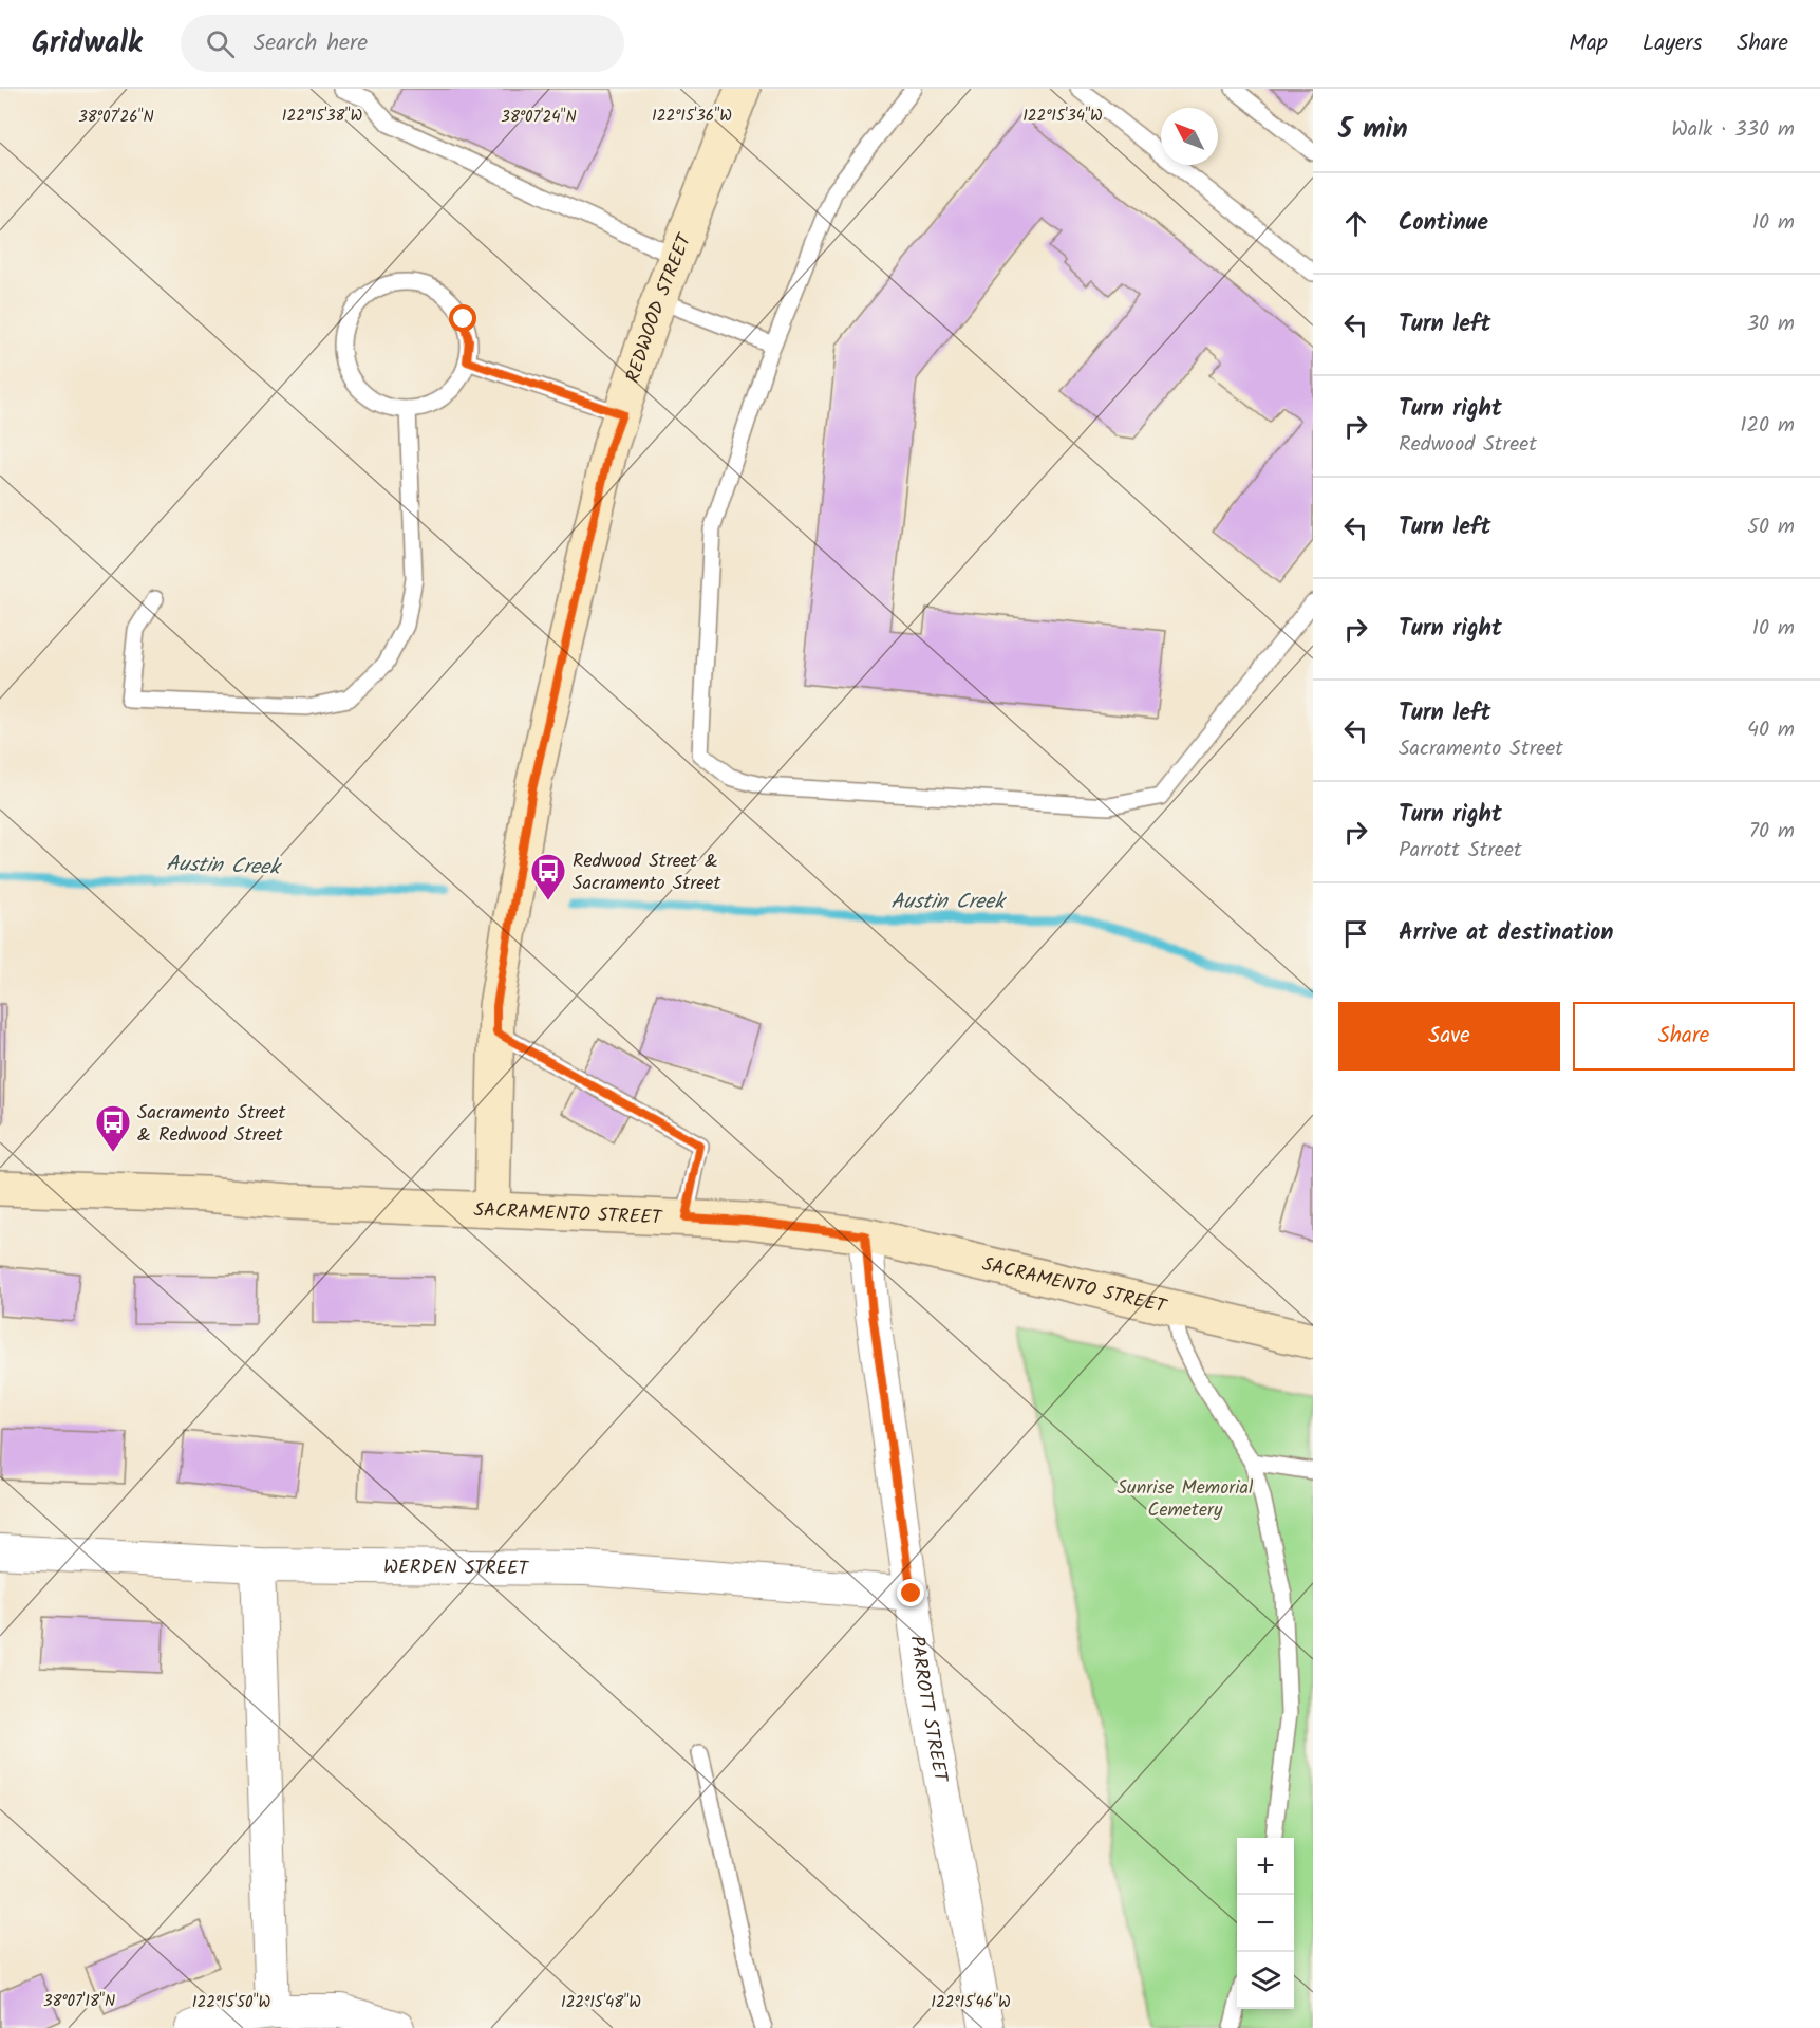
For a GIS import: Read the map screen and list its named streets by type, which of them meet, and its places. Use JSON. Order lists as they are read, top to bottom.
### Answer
{
  "streets": {
    "main road": ["REDWOOD STREET", "SACRAMENTO STREET"],
    "street": ["WERDEN STREET", "PARROTT STREET"]
  },
  "crossings": [
    ["REDWOOD STREET", "SACRAMENTO STREET"],
    ["SACRAMENTO STREET", "PARROTT STREET"],
    ["WERDEN STREET", "PARROTT STREET"]
  ],
  "water": ["Austin Creek"],
  "parks": ["Sunrise Memorial Cemetery"],
  "places": {
    "bus stop": ["Redwood Street & Sacramento Street", "Sacramento Street & Redwood Street"]
  },
  "north": "top left",
  "page": {
    "header": "Gridwalk",
    "search": "Search here",
    "nav": ["Map", "Layers", "Share"],
    "heading": ["5 min", "Walk · 330 m"],
    "list": [
      ["Continue", "10 m"],
      ["Turn left", "30 m"],
      ["Turn right", "Redwood Street", "120 m"],
      ["Turn left", "50 m"],
      ["Turn right", "10 m"],
      ["Turn left", "Sacramento Street", "40 m"],
      ["Turn right", "Parrott Street", "70 m"],
      "Arrive at destination"
    ],
    "buttons": ["Save", "Share"],
    "map_buttons": ["+", "−"]
  },
  "coordinates": [
    "122°15'38\"W",
    "122°15'36\"W",
    "122°15'34\"W",
    "38°07'26\"N",
    "38°07'24\"N",
    "38°07'18\"N",
    "122°15'50\"W",
    "122°15'48\"W",
    "122°15'46\"W"
  ]
}
